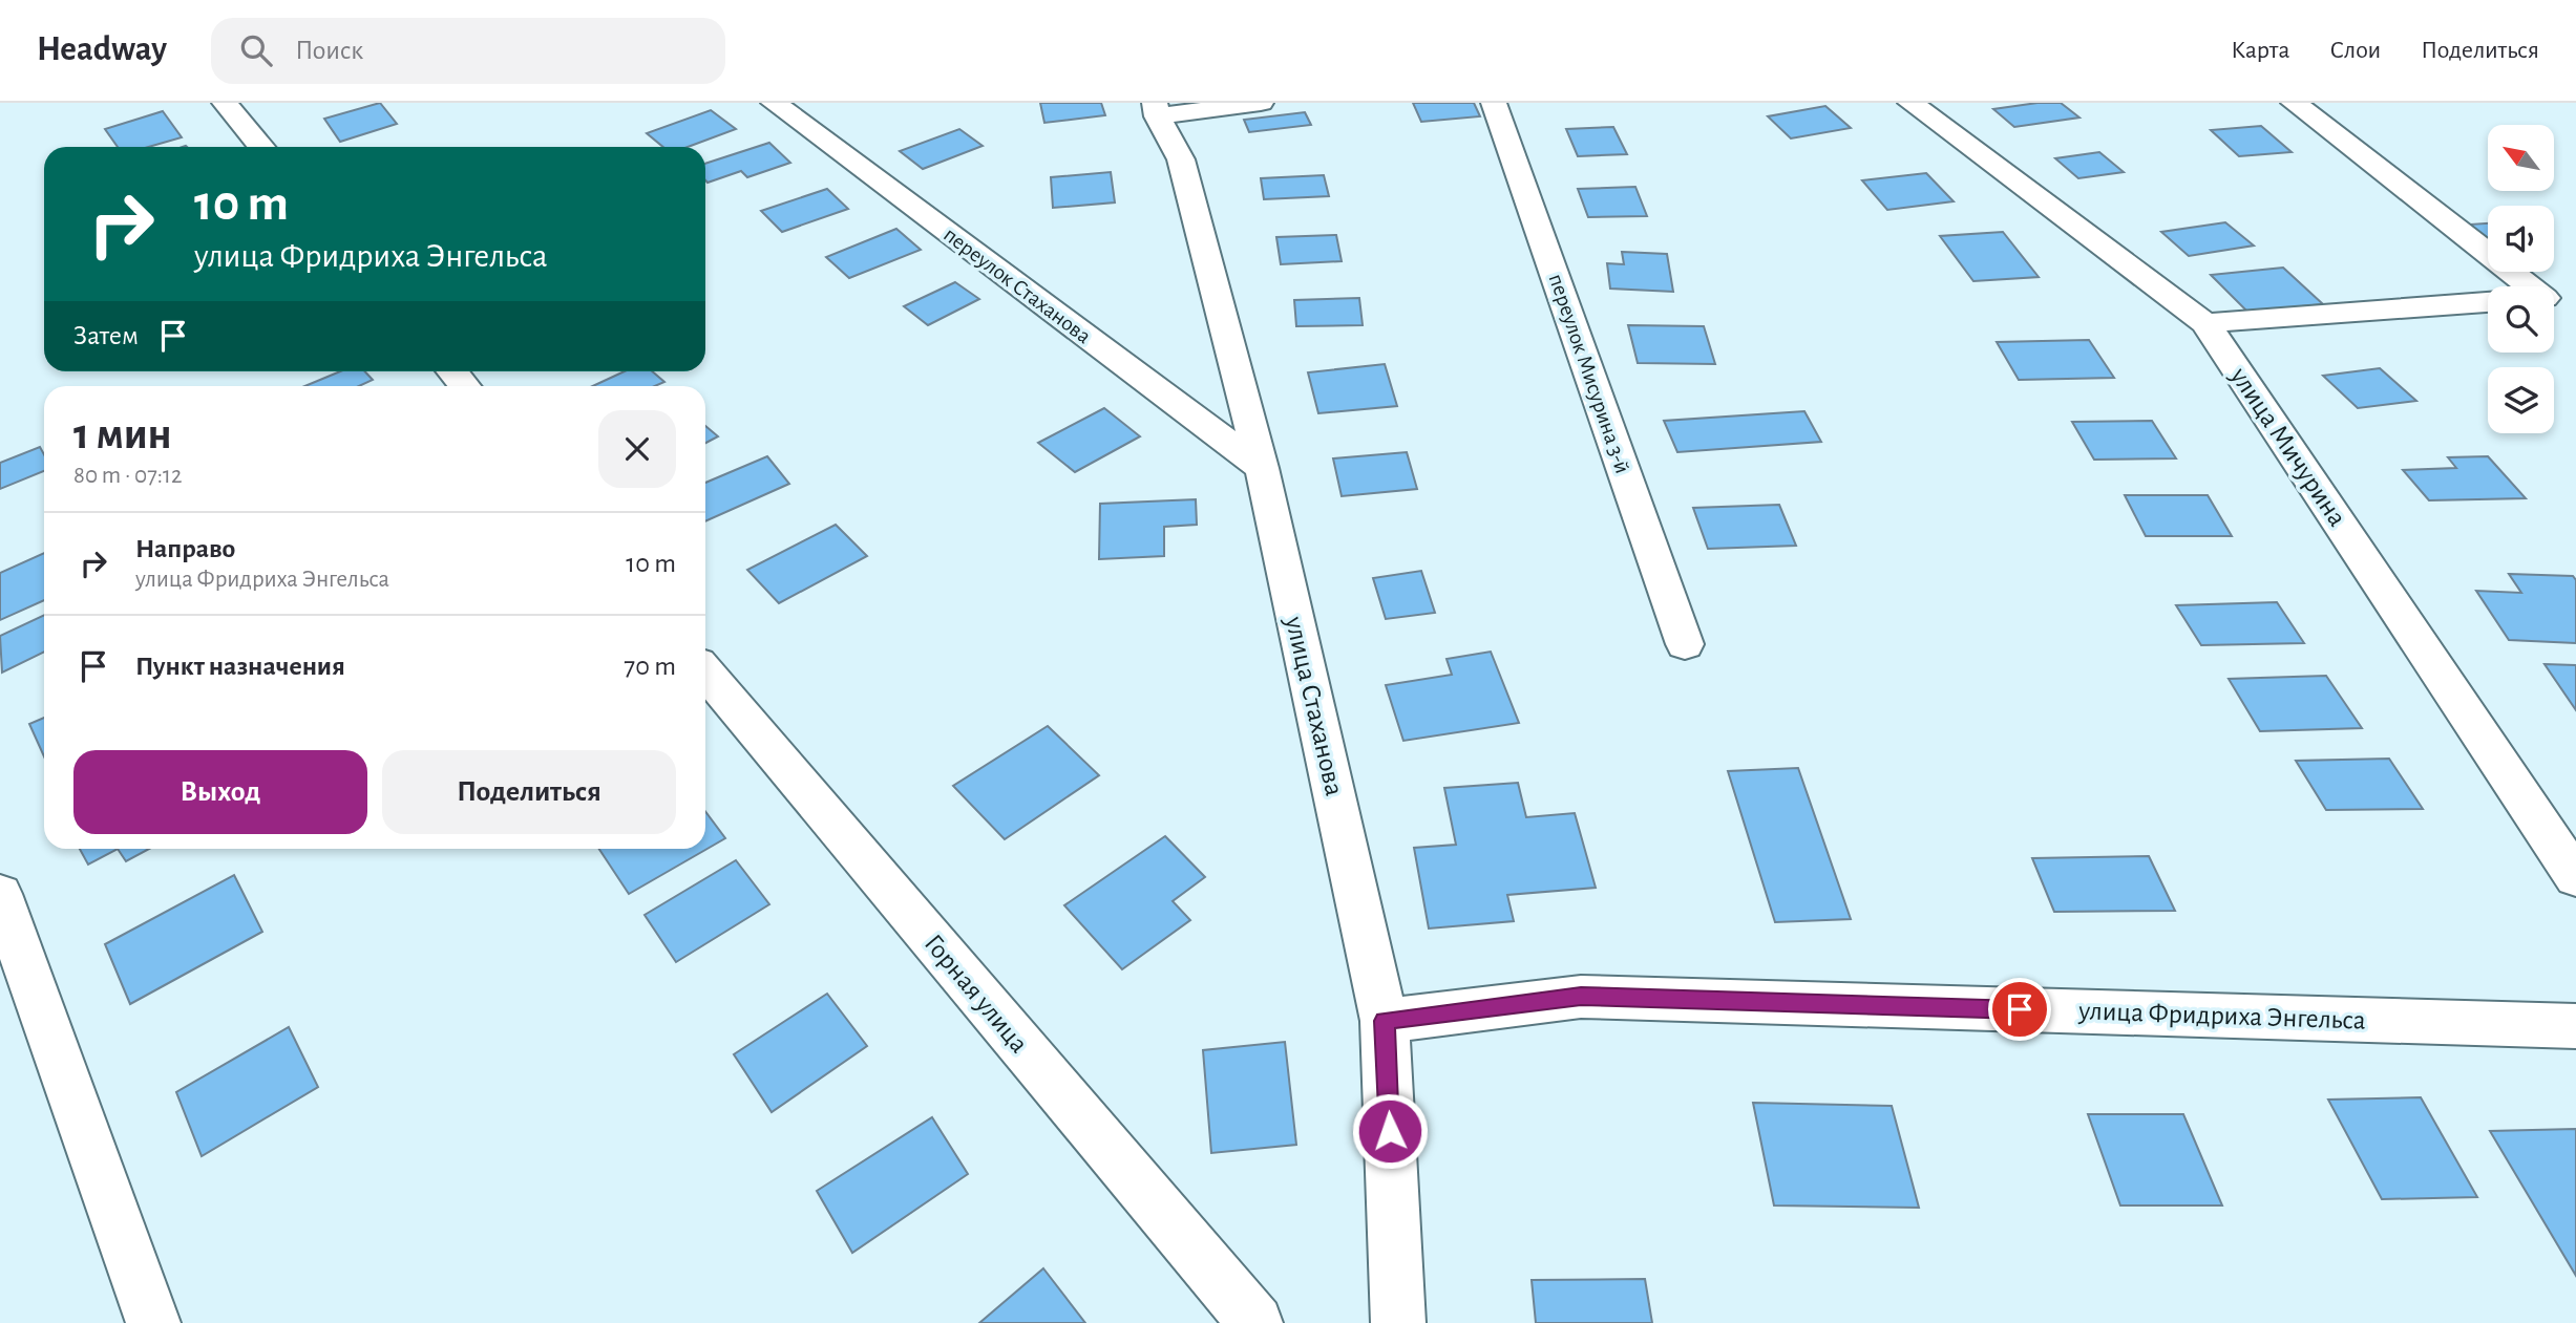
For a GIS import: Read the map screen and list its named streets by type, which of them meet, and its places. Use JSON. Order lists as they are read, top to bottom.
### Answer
{
  "streets": {
    "street": [
      "переулок Стаханова",
      "переулок Мисурина 3-й",
      "улица Мичурина",
      "улица Стаханова",
      "Горная улица",
      "улица Фридриха Энгельса"
    ]
  },
  "crossings": [
    ["переулок Стаханова", "улица Стаханова"],
    ["улица Стаханова", "улица Фридриха Энгельса"]
  ],
  "north": "top left",
  "page": {
    "header": "Headway",
    "search": "Поиск",
    "nav": ["Карта", "Слои", "Поделиться"],
    "turn": ["10 m", "улица Фридриха Энгельса"],
    "then": "Затем",
    "heading": ["1 мин", "80 m · 07:12"],
    "list": [
      {
        "name": "Направо",
        "note": "улица Фридриха Энгельса",
        "value": "10 m"
      },
      {
        "name": "Пункт назначения",
        "value": "70 m"
      }
    ],
    "buttons": ["Выход", "Поделиться"]
  }
}
